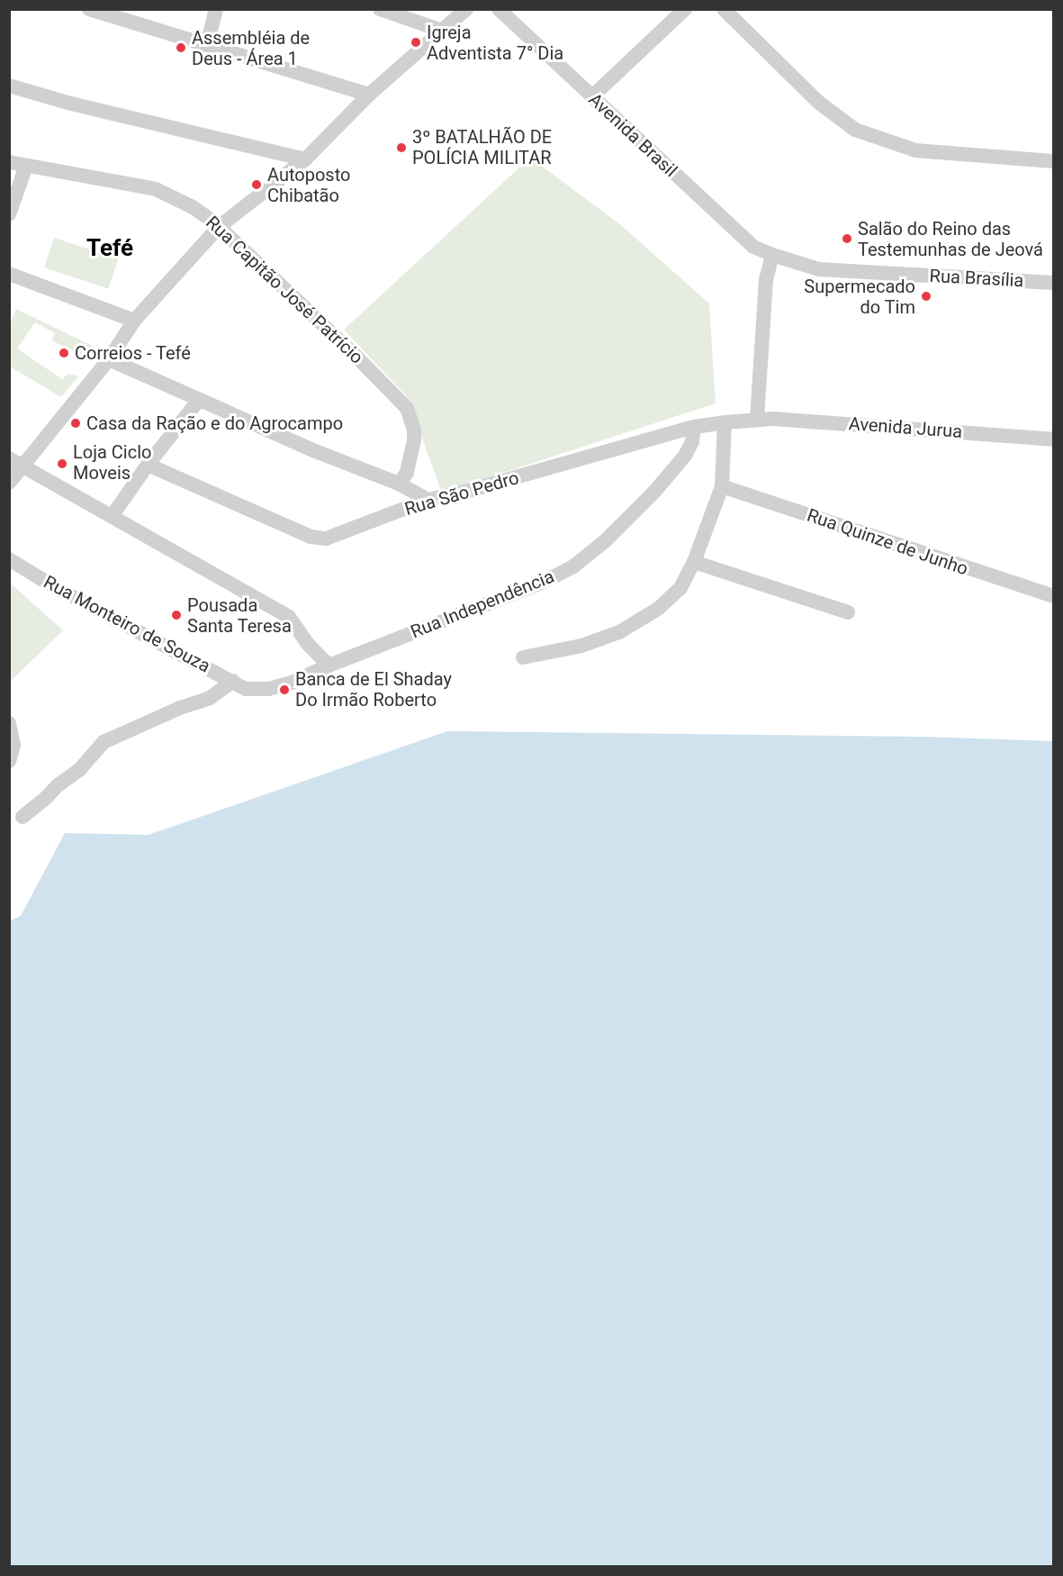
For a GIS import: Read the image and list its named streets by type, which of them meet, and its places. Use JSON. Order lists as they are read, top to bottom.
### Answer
{
  "streets": {
    "street": [
      "Avenida Brasil",
      "Rua Brasília",
      "Rua Capitão José Patrício",
      "Avenida Jurua",
      "Rua São Pedro",
      "Rua Quinze de Junho",
      "Rua Independência",
      "Rua Monteiro de Souza"
    ]
  },
  "crossings": [
    ["Avenida Brasil", "Rua Brasília"],
    ["Avenida Jurua", "Rua São Pedro"],
    ["Rua São Pedro", "Rua Independência"],
    ["Rua Independência", "Rua Monteiro de Souza"]
  ],
  "districts": ["Tefé"],
  "places": [
    "Igreja Adventista 7° Dia",
    "Assembléia de Deus - Área 1",
    "3º BATALHÃO DE POLÍCIA MILITAR",
    "Autoposto Chibatão",
    "Salão do Reino das Testemunhas de Jeová",
    "Supermecado do Tim",
    "Correios - Tefé",
    "Casa da Ração e do Agrocampo",
    "Loja Ciclo Moveis",
    "Pousada Santa Teresa",
    "Banca de El Shaday Do Irmão Roberto"
  ]
}
